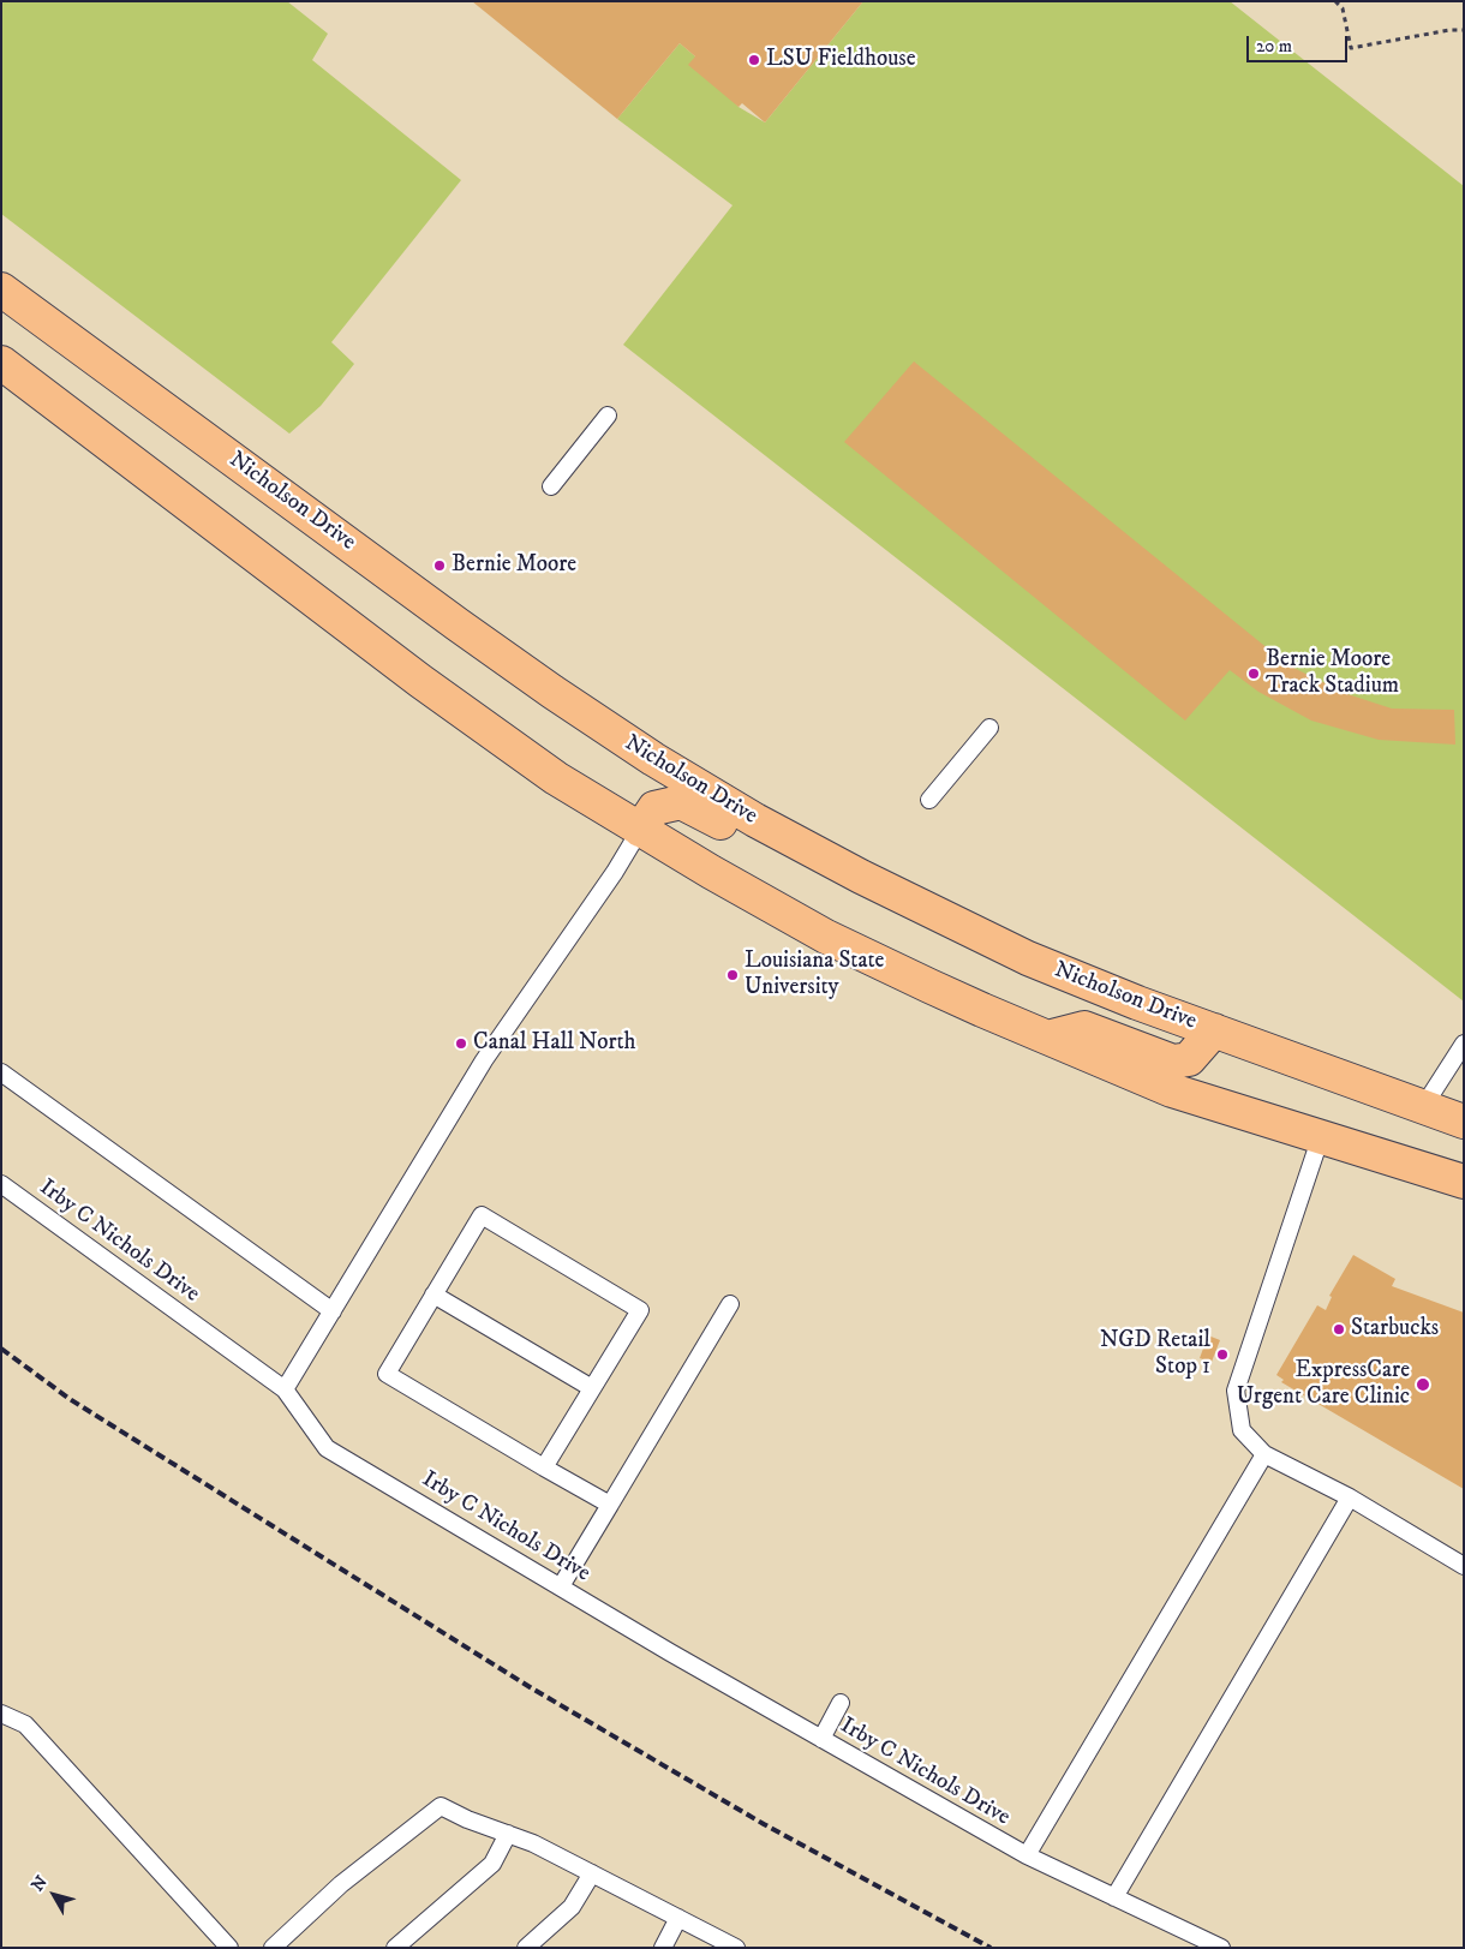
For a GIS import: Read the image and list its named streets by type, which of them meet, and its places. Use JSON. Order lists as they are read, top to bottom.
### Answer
{
  "streets": {
    "main road": ["Nicholson Drive"],
    "lane": ["Irby C Nichols Drive"]
  },
  "places": [
    "LSU Fieldhouse",
    "Bernie Moore",
    "Bernie Moore Track Stadium",
    "Louisiana State University",
    "Canal Hall North",
    "Starbucks",
    "NGD Retail Stop 1",
    "ExpressCare Urgent Care Clinic"
  ],
  "scale_bar": "20 m",
  "north": "top left"
}
